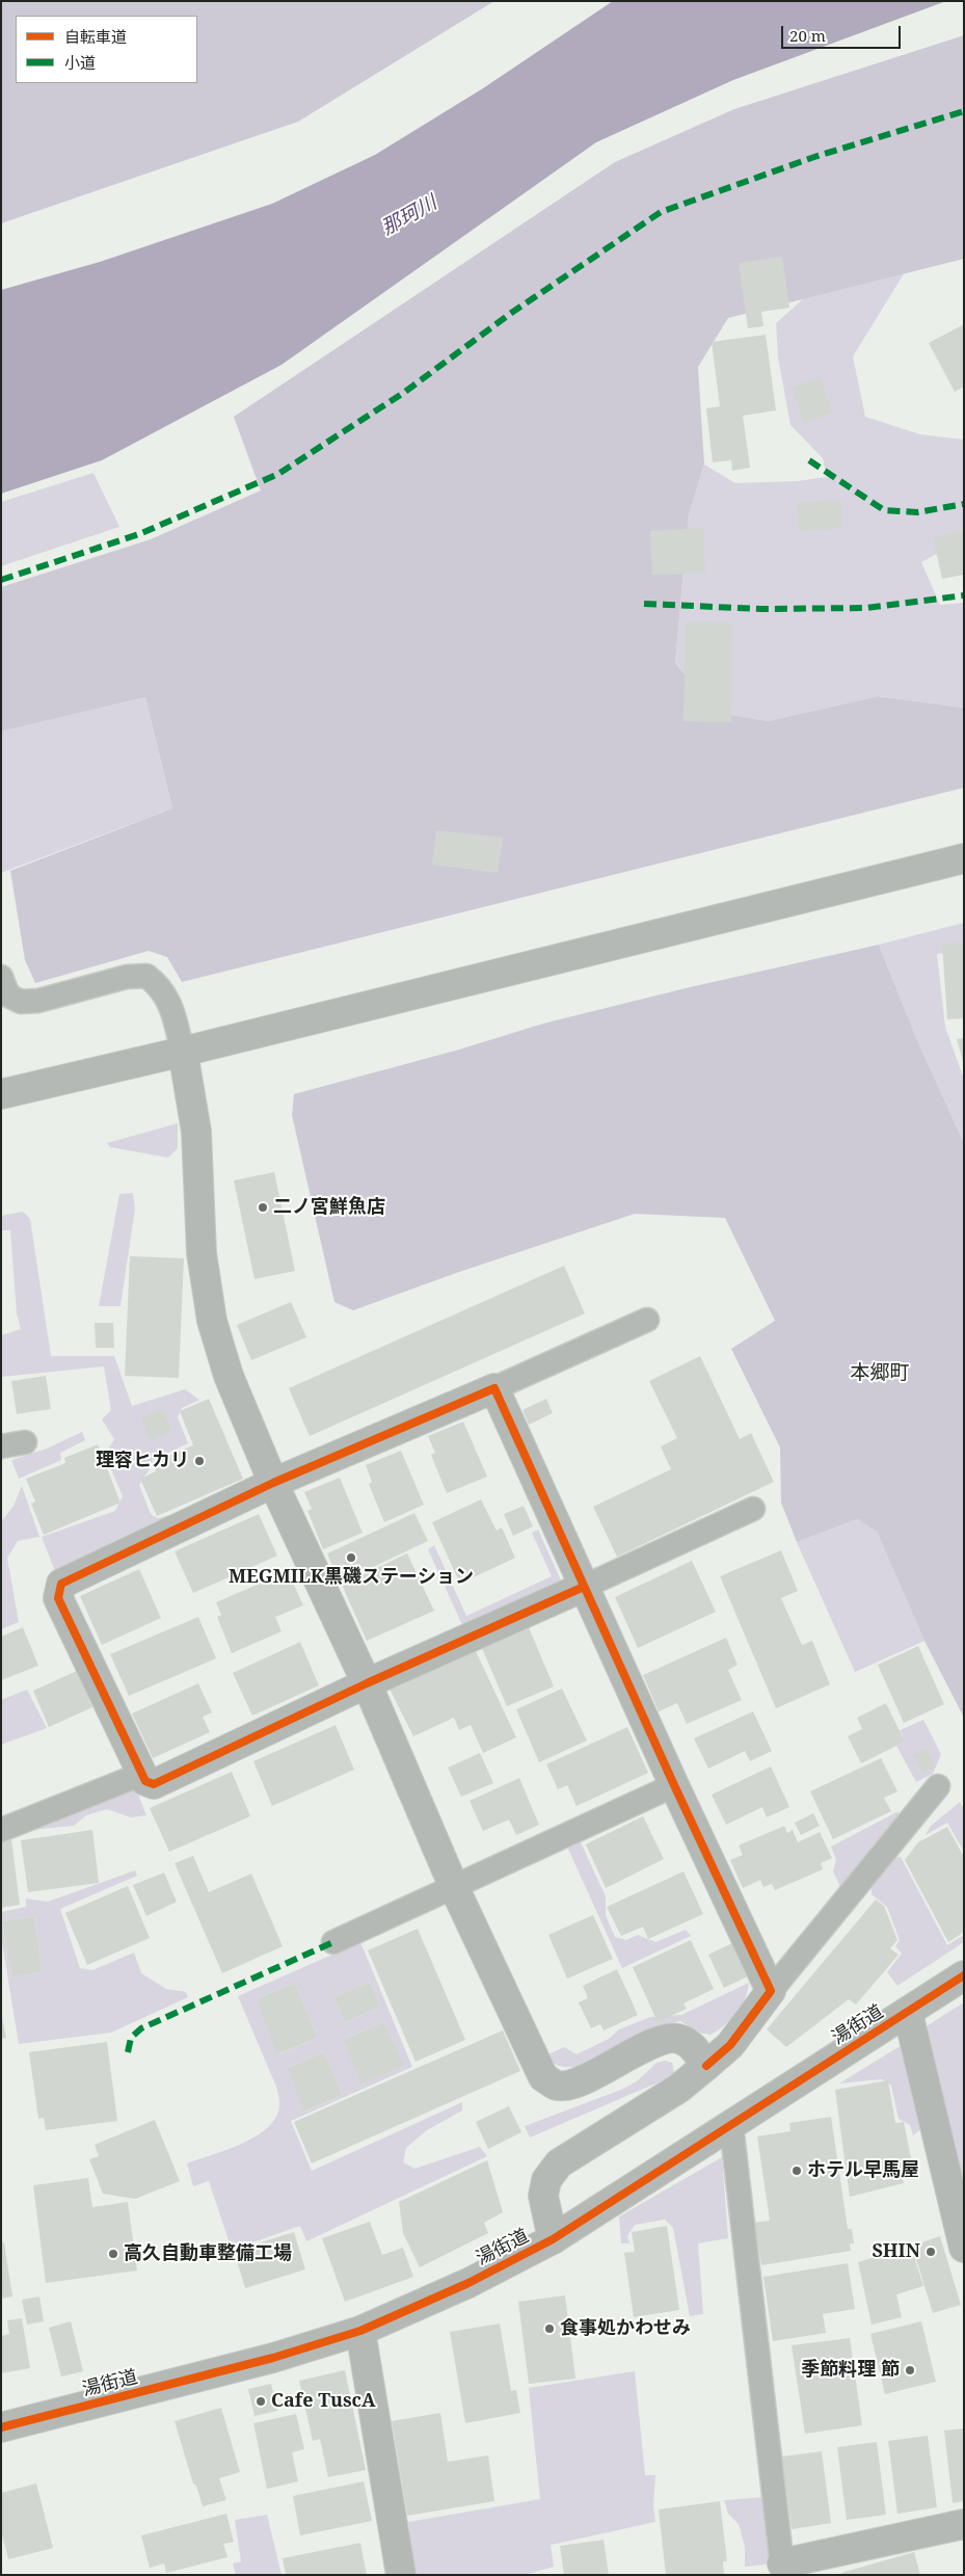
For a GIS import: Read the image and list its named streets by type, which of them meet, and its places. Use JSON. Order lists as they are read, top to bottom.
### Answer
{
  "streets": {
    "street": ["湯街道"]
  },
  "districts": ["本郷町"],
  "water": ["那珂川"],
  "places": [
    "二ノ宮鮮魚店",
    "理容ヒカリ",
    "MEGMILK黒磯ステーション",
    "ホテル早馬屋",
    "SHIN",
    "高久自動車整備工場",
    "食事処かわせみ",
    "季節料理 節",
    "Cafe TuscA"
  ],
  "legend": ["自転車道", "小道"],
  "scale_bar": "20 m"
}
